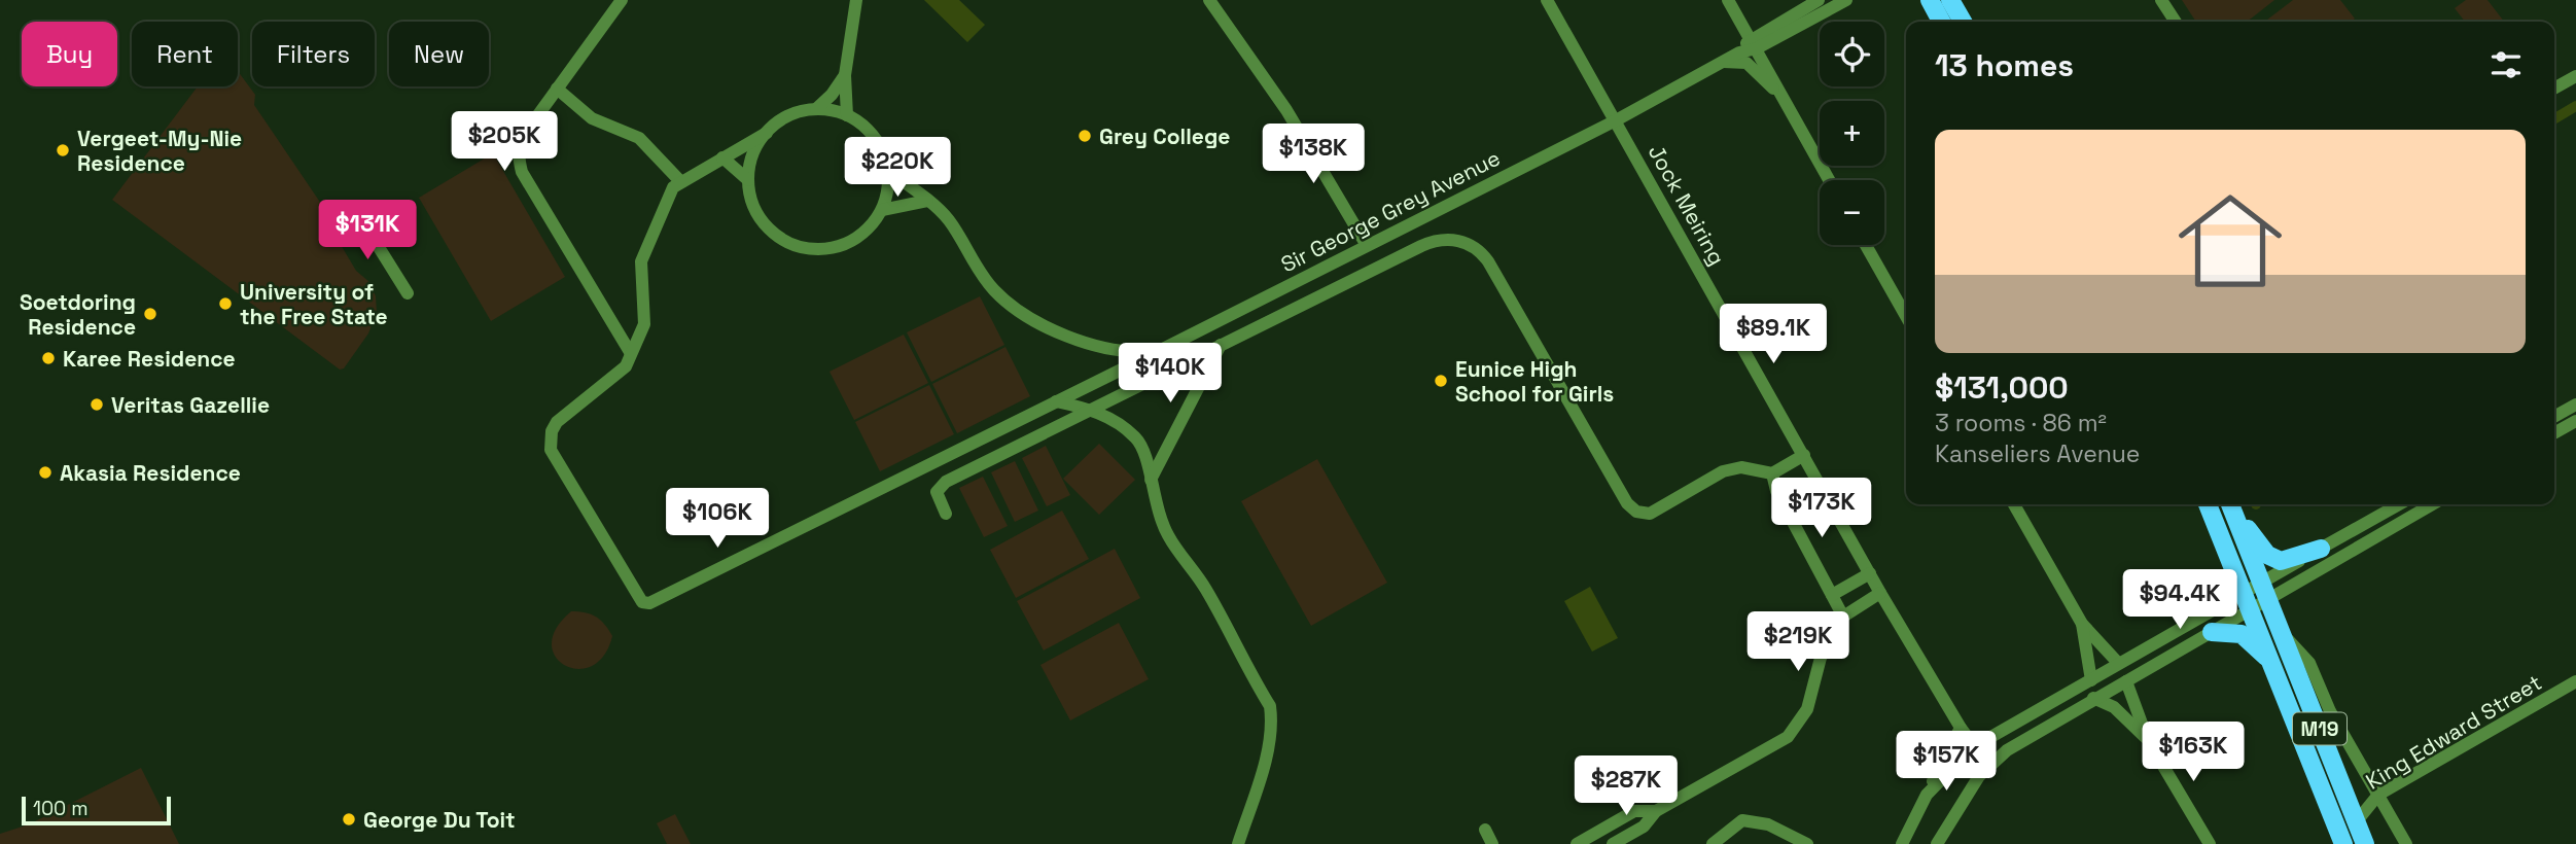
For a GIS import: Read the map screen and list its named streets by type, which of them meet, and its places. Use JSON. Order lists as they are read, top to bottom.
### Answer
{
  "streets": {
    "highway": ["M19"],
    "street": ["Jock Meiring", "Sir George Grey Avenue", "King Edward Street"]
  },
  "crossings": [
    ["Jock Meiring", "Sir George Grey Avenue"],
    ["M19", "King Edward Street"]
  ],
  "places": [
    "Grey College",
    "Vergeet-My-Nie Residence",
    "University of the Free State",
    "Soetdoring Residence",
    "Karee Residence",
    "Eunice High School for Girls",
    "Veritas Gazellie",
    "Akasia Residence",
    "George Du Toit"
  ],
  "scale_bar": "100 m",
  "page": {
    "map_buttons": ["+", "−"],
    "chip": [
      "Buy",
      "Rent",
      "Filters",
      "New"
    ],
    "heading": "13 homes",
    "list": [
      {
        "name": "$131,000",
        "note": "3 rooms · 86 m² · Kanseliers Avenue"
      }
    ],
    "price": [
      "$205K",
      "$138K",
      "$220K",
      "$131K",
      "$89.1K",
      "$140K",
      "$173K",
      "$106K",
      "$94.4K",
      "$219K",
      "$163K",
      "$157K",
      "$287K"
    ],
    "scale": "100 m"
  }
}
